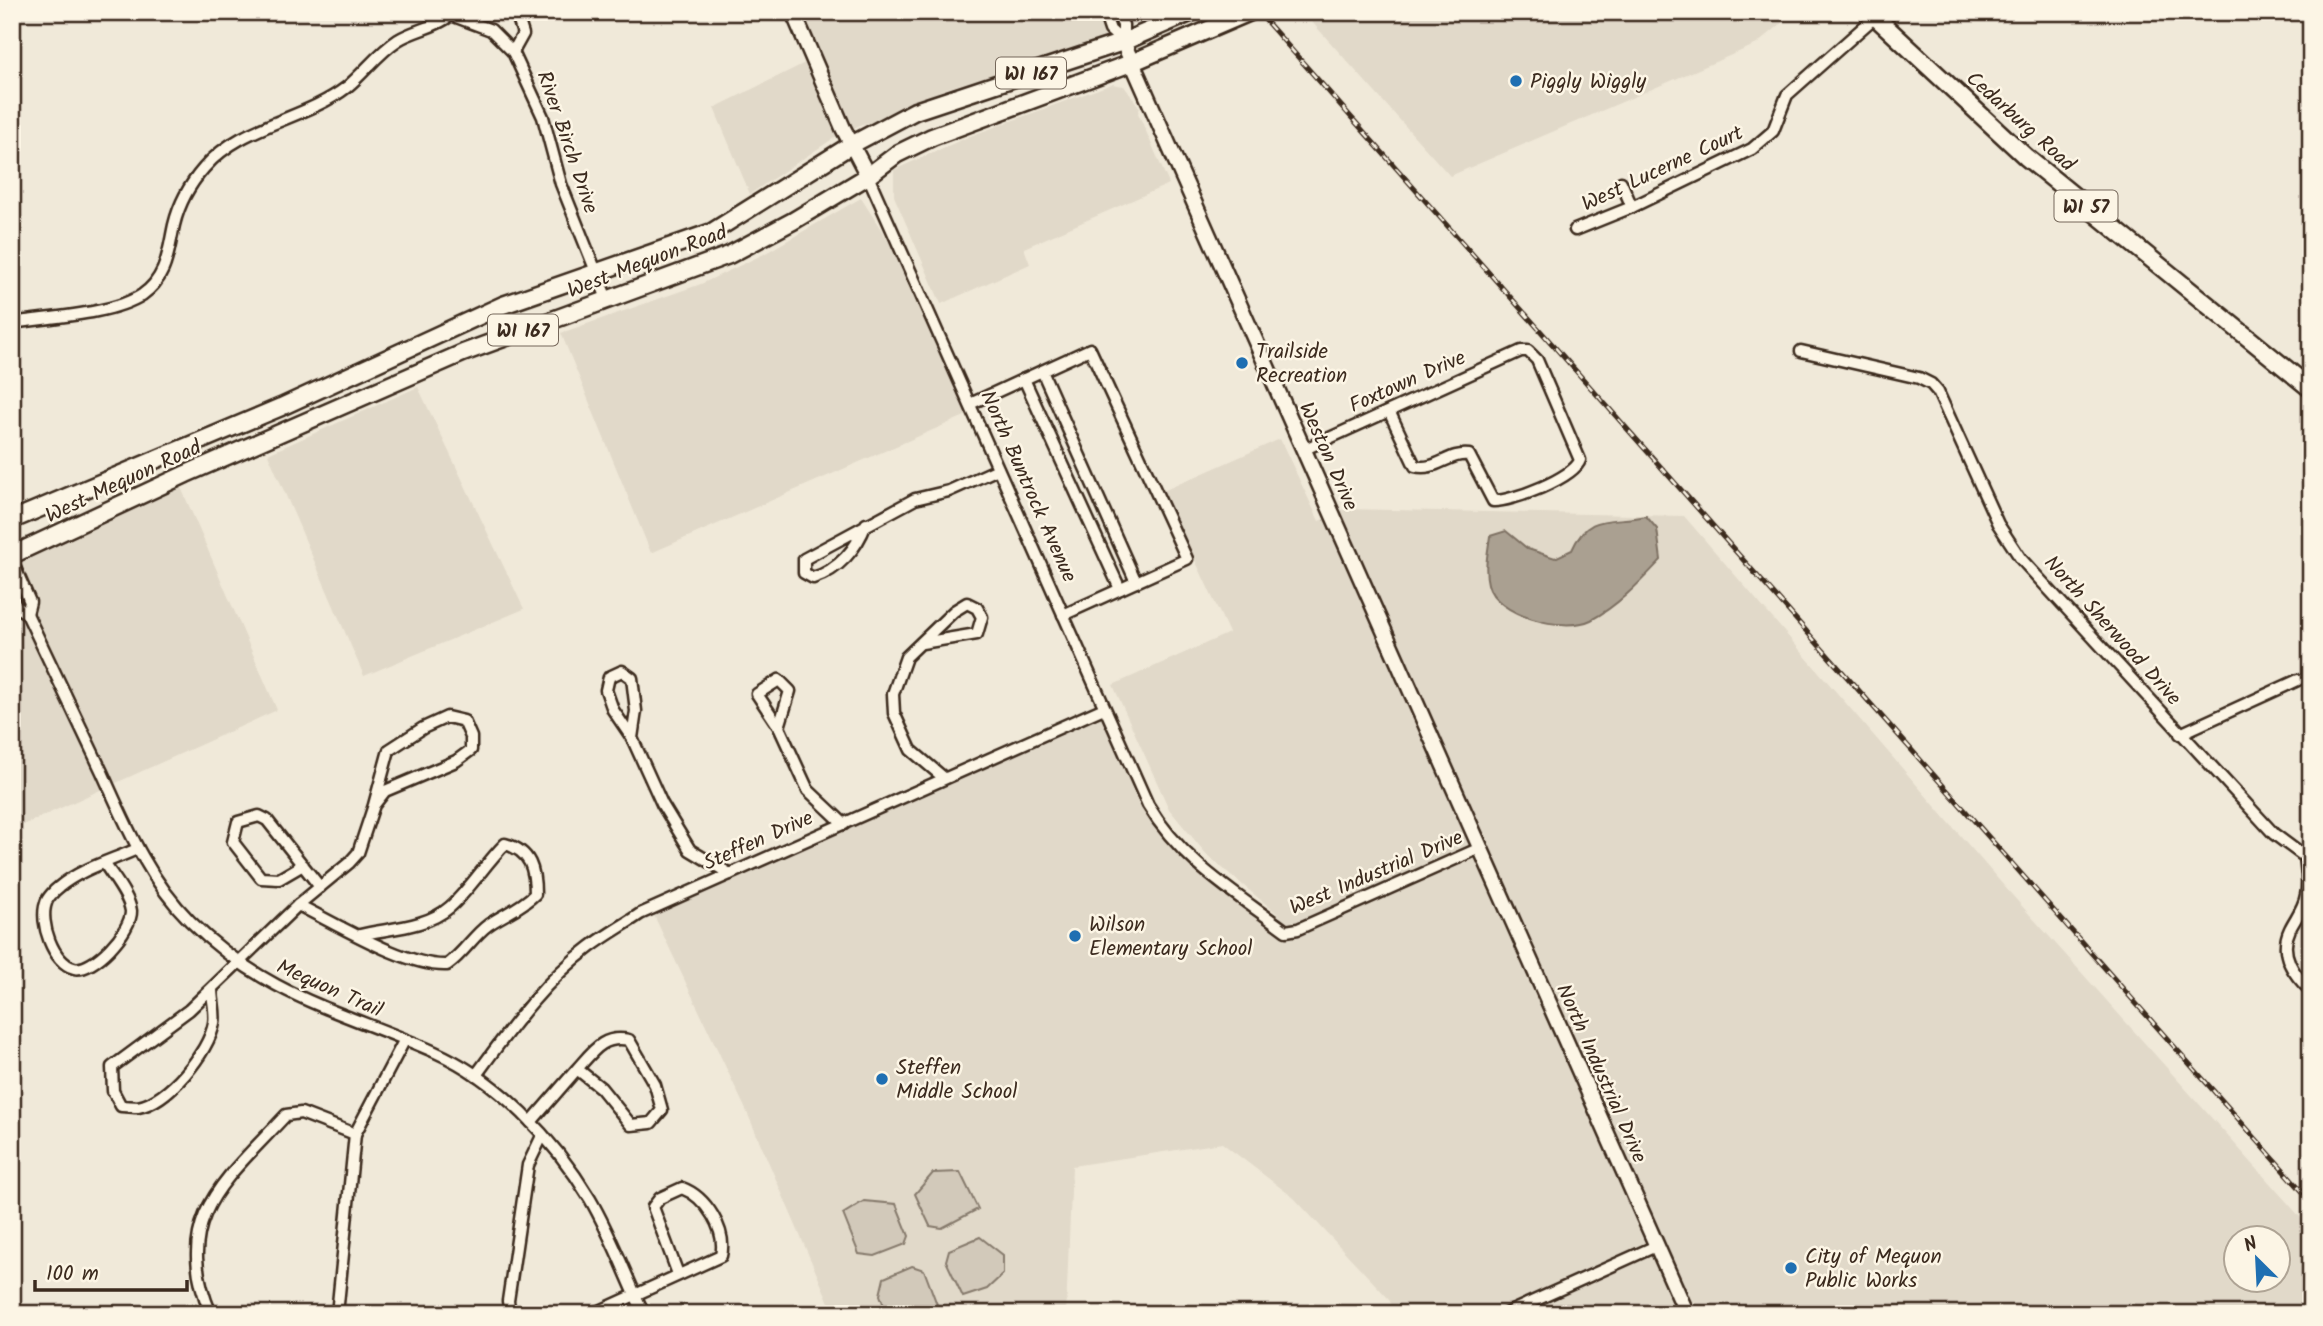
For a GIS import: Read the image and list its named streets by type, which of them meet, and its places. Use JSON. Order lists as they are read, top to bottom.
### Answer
{
  "streets": {
    "main road": [
      "WI 167",
      "Cedarburg Road",
      "WI 57",
      "West Mequon Road"
    ],
    "street": [
      "River Birch Drive",
      "West Lucerne Court",
      "Foxtown Drive",
      "Weston Drive",
      "North Buntrock Avenue",
      "North Sherwood Drive",
      "Steffen Drive",
      "West Industrial Drive",
      "Mequon Trail",
      "North Industrial Drive"
    ]
  },
  "crossings": [
    ["Cedarburg Road", "West Lucerne Court"],
    ["River Birch Drive", "West Mequon Road"],
    ["West Mequon Road", "Weston Drive"],
    ["West Mequon Road", "North Buntrock Avenue"],
    ["Foxtown Drive", "Weston Drive"],
    ["Weston Drive", "West Industrial Drive"],
    ["Weston Drive", "North Industrial Drive"],
    ["North Buntrock Avenue", "Steffen Drive"],
    ["North Buntrock Avenue", "West Industrial Drive"],
    ["Steffen Drive", "Mequon Trail"],
    ["West Industrial Drive", "North Industrial Drive"]
  ],
  "places": [
    "Piggly Wiggly",
    "Trailside Recreation",
    "Wilson Elementary School",
    "Steffen Middle School",
    "City of Mequon Public Works"
  ],
  "scale_bar": "100 m",
  "north": "top left"
}
